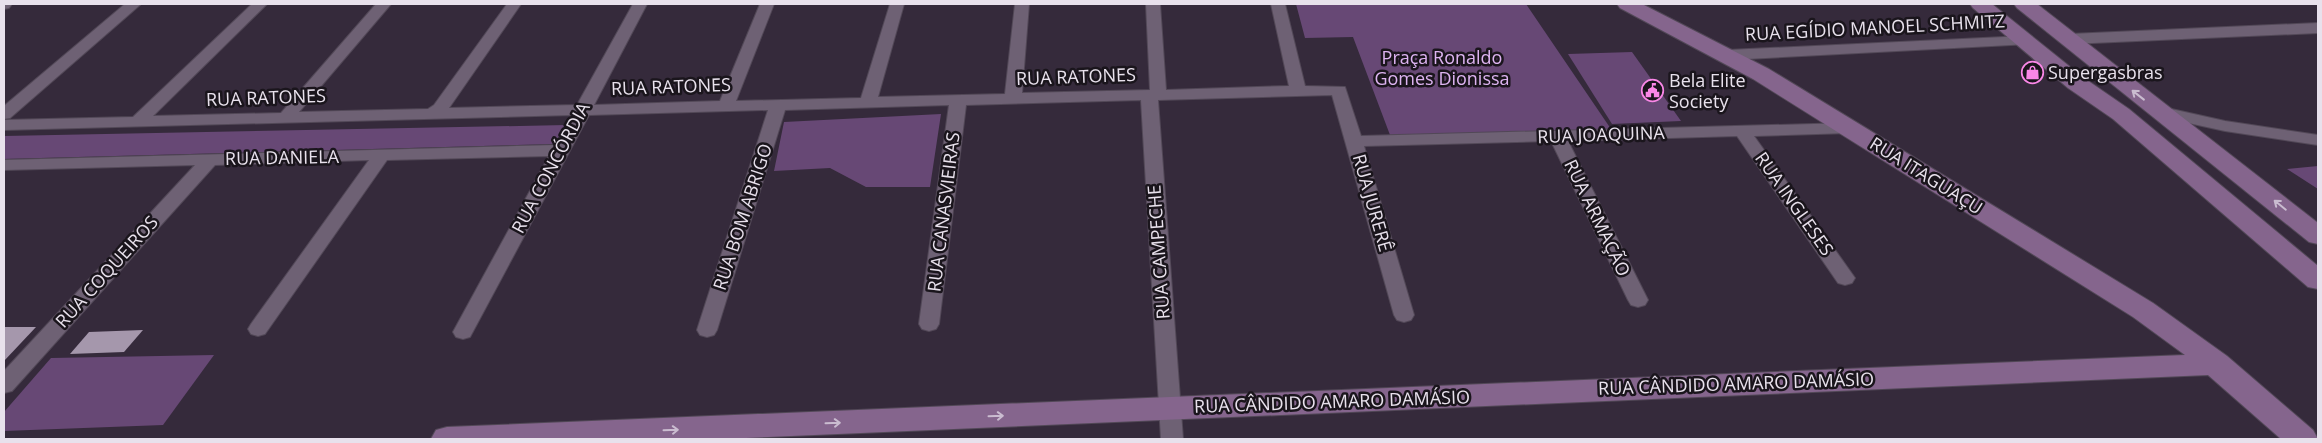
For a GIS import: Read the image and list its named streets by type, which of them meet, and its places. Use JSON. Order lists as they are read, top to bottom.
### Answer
{
  "streets": {
    "street": [
      "RUA EGÍDIO MANOEL SCHMITZ",
      "RUA RATONES",
      "RUA JOAQUINA",
      "RUA DANIELA",
      "RUA CONCÓRDIA",
      "RUA ITAGUAÇU",
      "RUA JURERÊ",
      "RUA INGLESES",
      "RUA CANASVIEIRAS",
      "RUA BOM ABRIGO",
      "RUA ARMAÇÃO",
      "RUA CAMPECHE",
      "RUA COQUEIROS",
      "RUA CÂNDIDO AMARO DAMÁSIO"
    ]
  },
  "crossings": [
    ["RUA EGÍDIO MANOEL SCHMITZ", "RUA ITAGUAÇU"],
    ["RUA RATONES", "RUA CONCÓRDIA"],
    ["RUA RATONES", "RUA JURERÊ"],
    ["RUA RATONES", "RUA CANASVIEIRAS"],
    ["RUA RATONES", "RUA BOM ABRIGO"],
    ["RUA RATONES", "RUA CAMPECHE"],
    ["RUA JOAQUINA", "RUA ITAGUAÇU"],
    ["RUA JOAQUINA", "RUA JURERÊ"],
    ["RUA JOAQUINA", "RUA INGLESES"],
    ["RUA JOAQUINA", "RUA ARMAÇÃO"],
    ["RUA DANIELA", "RUA CONCÓRDIA"],
    ["RUA DANIELA", "RUA COQUEIROS"],
    ["RUA ITAGUAÇU", "RUA CÂNDIDO AMARO DAMÁSIO"],
    ["RUA CAMPECHE", "RUA CÂNDIDO AMARO DAMÁSIO"]
  ],
  "one_way": ["RUA CÂNDIDO AMARO DAMÁSIO"],
  "parks": ["Praça Ronaldo Gomes Dionissa"],
  "places": {
    "shop": ["Supergasbras"],
    "public building": ["Bela Elite Society"]
  }
}
